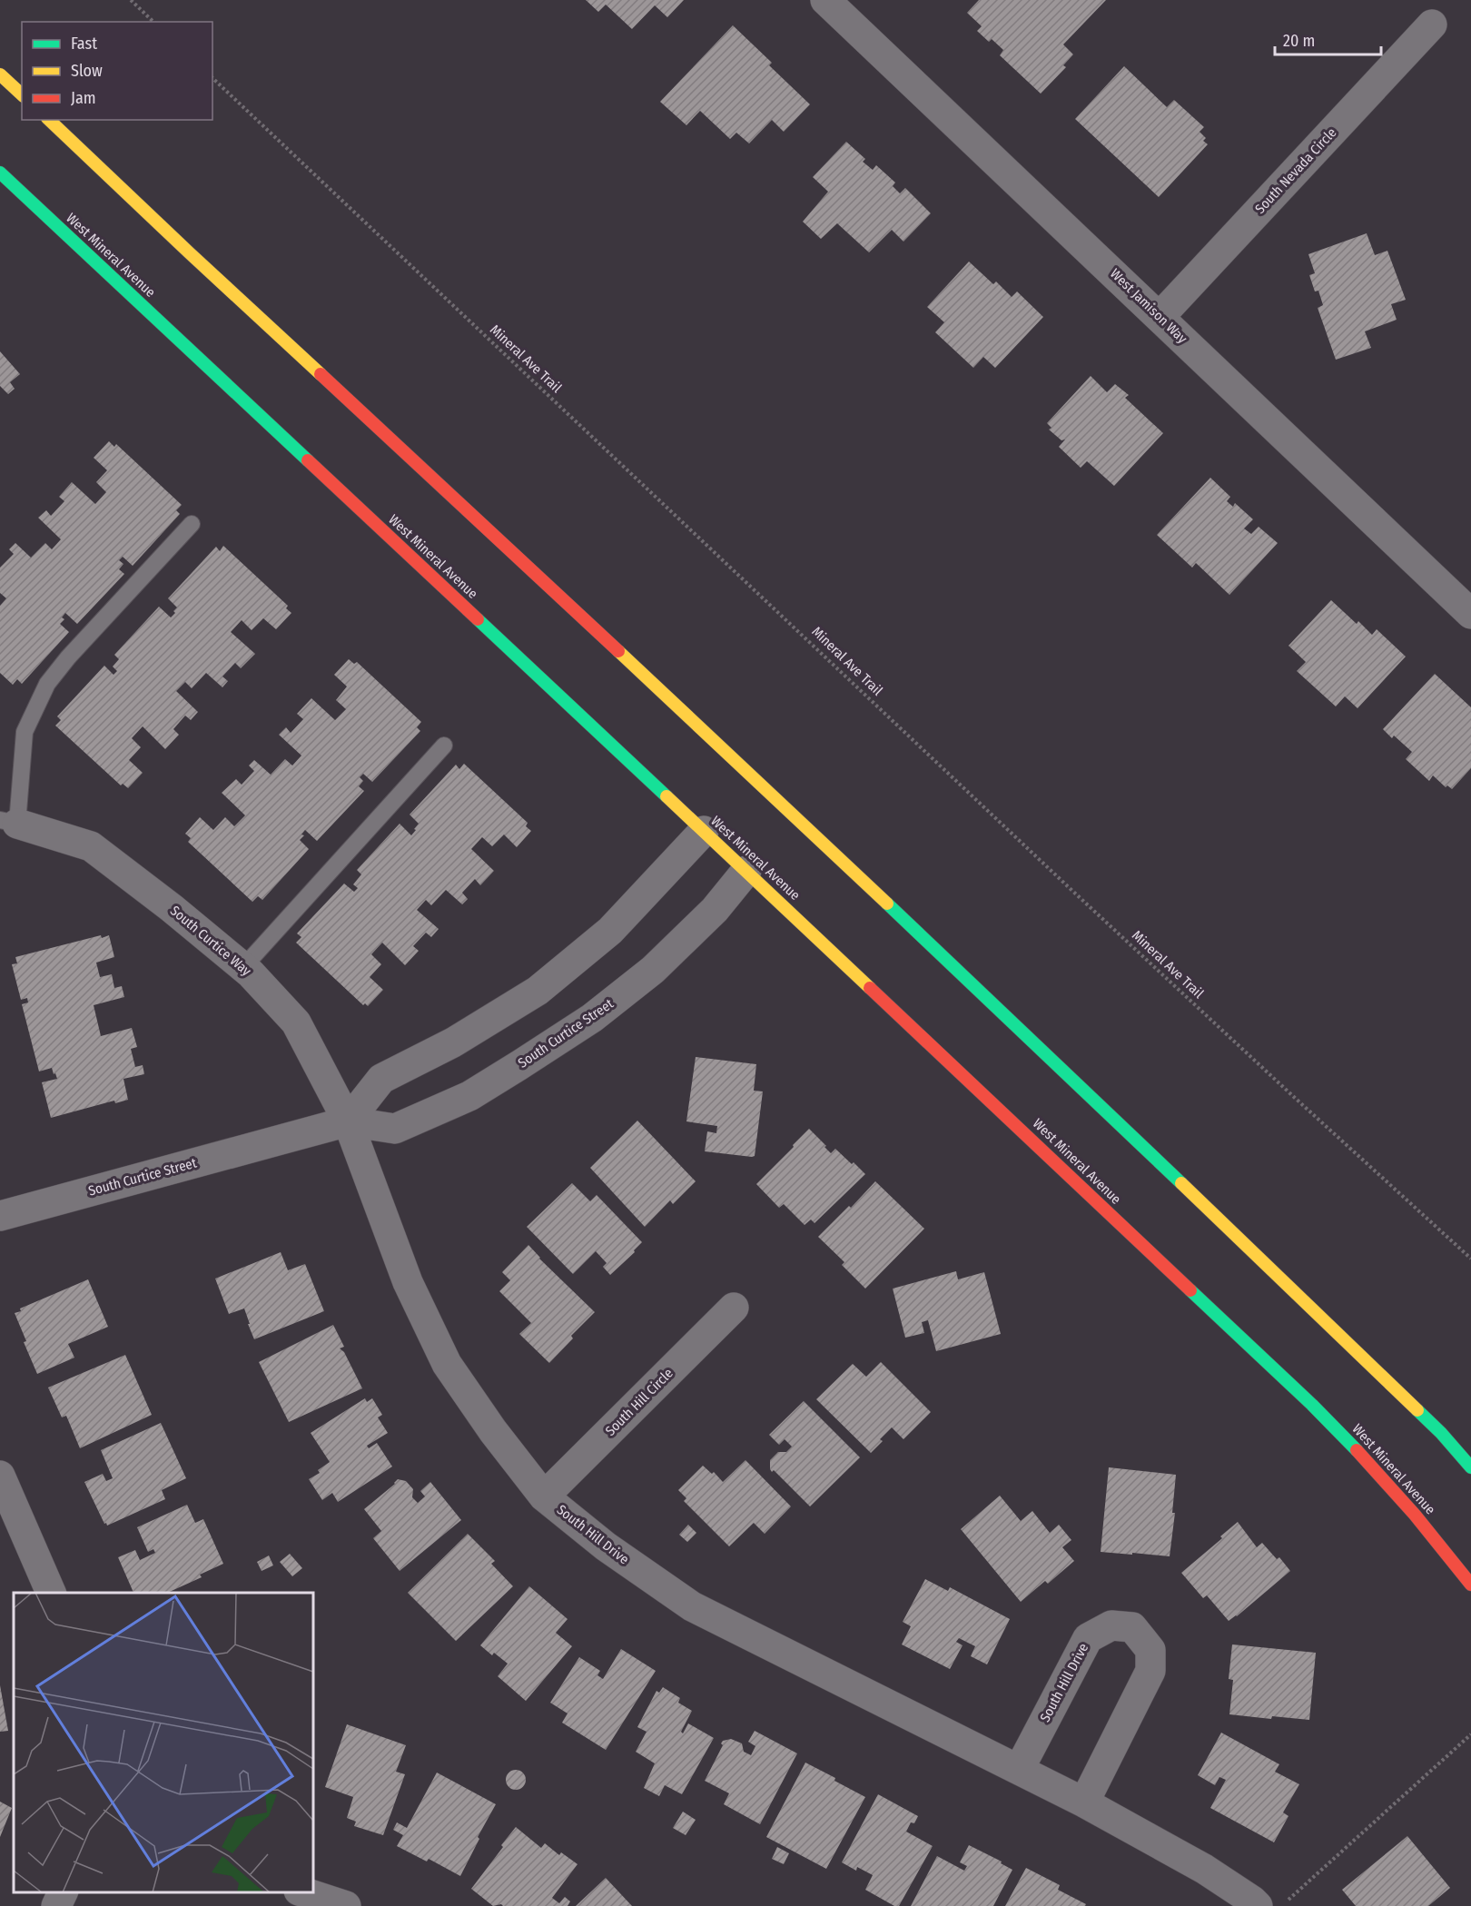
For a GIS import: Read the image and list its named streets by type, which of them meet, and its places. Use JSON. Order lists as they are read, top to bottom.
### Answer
{
  "streets": {
    "main road": ["West Mineral Avenue"],
    "street": [
      "South Nevada Circle",
      "West Jamison Way",
      "South Curtice Way",
      "South Curtice Street",
      "South Hill Circle",
      "South Hill Drive"
    ],
    "path": ["Mineral Ave Trail"]
  },
  "crossings": [
    ["South Nevada Circle", "West Jamison Way"],
    ["West Mineral Avenue", "South Curtice Street"],
    ["South Curtice Way", "South Curtice Street"],
    ["South Curtice Way", "South Hill Drive"],
    ["South Curtice Street", "South Hill Drive"],
    ["South Hill Circle", "South Hill Drive"]
  ],
  "legend": ["Fast", "Slow", "Jam"],
  "scale_bar": "20 m"
}
